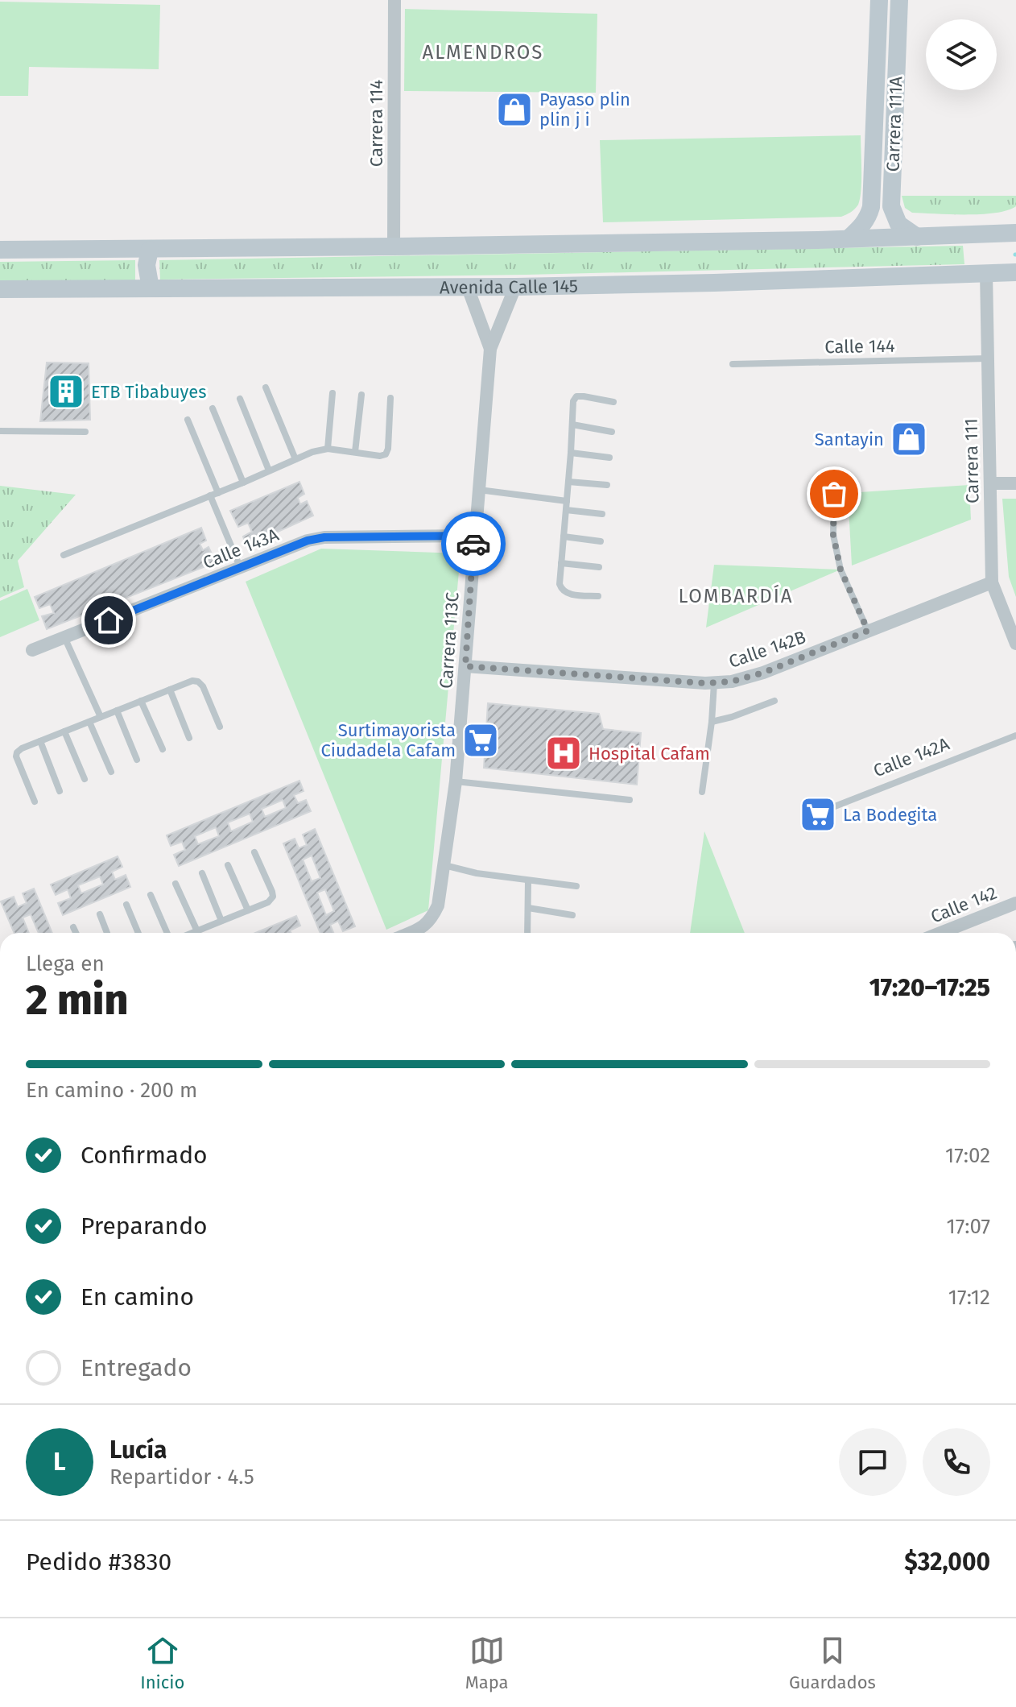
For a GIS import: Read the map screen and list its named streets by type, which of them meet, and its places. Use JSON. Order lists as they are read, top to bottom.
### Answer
{
  "streets": {
    "main road": ["Carrera 111A", "Avenida Calle 145"],
    "street": [
      "Carrera 114",
      "Carrera 111",
      "Calle 143A",
      "Carrera 113C",
      "Calle 142B",
      "Calle 142"
    ],
    "lane": ["Calle 144", "Calle 142A"]
  },
  "crossings": [
    ["Avenida Calle 145", "Carrera 111"],
    ["Avenida Calle 145", "Carrera 113C"],
    ["Calle 144", "Carrera 111"],
    ["Carrera 111", "Calle 142B"],
    ["Calle 143A", "Carrera 113C"],
    ["Carrera 113C", "Calle 142B"]
  ],
  "districts": ["ALMENDROS", "LOMBARDÍA"],
  "places": {
    "shop": ["Payaso plin plin j i", "Santayin"],
    "building": ["ETB Tibabuyes"],
    "supermarket": ["Surtimayorista Ciudadela Cafam", "La Bodegita"],
    "hospital": ["Hospital Cafam"]
  },
  "page": {
    "heading": ["2 min", "Llega en", "17:20–17:25"],
    "panel": [
      "Lucía",
      "Repartidor · 4.5",
      "Pedido #3830",
      "$32,000"
    ],
    "bar": "En camino · 200 m",
    "list": [
      ["Confirmado", "17:02"],
      ["Preparando", "17:07"],
      ["En camino", "17:12"],
      "Entregado"
    ],
    "round": "L",
    "tabs": ["Inicio", "Mapa", "Guardados"]
  }
}
